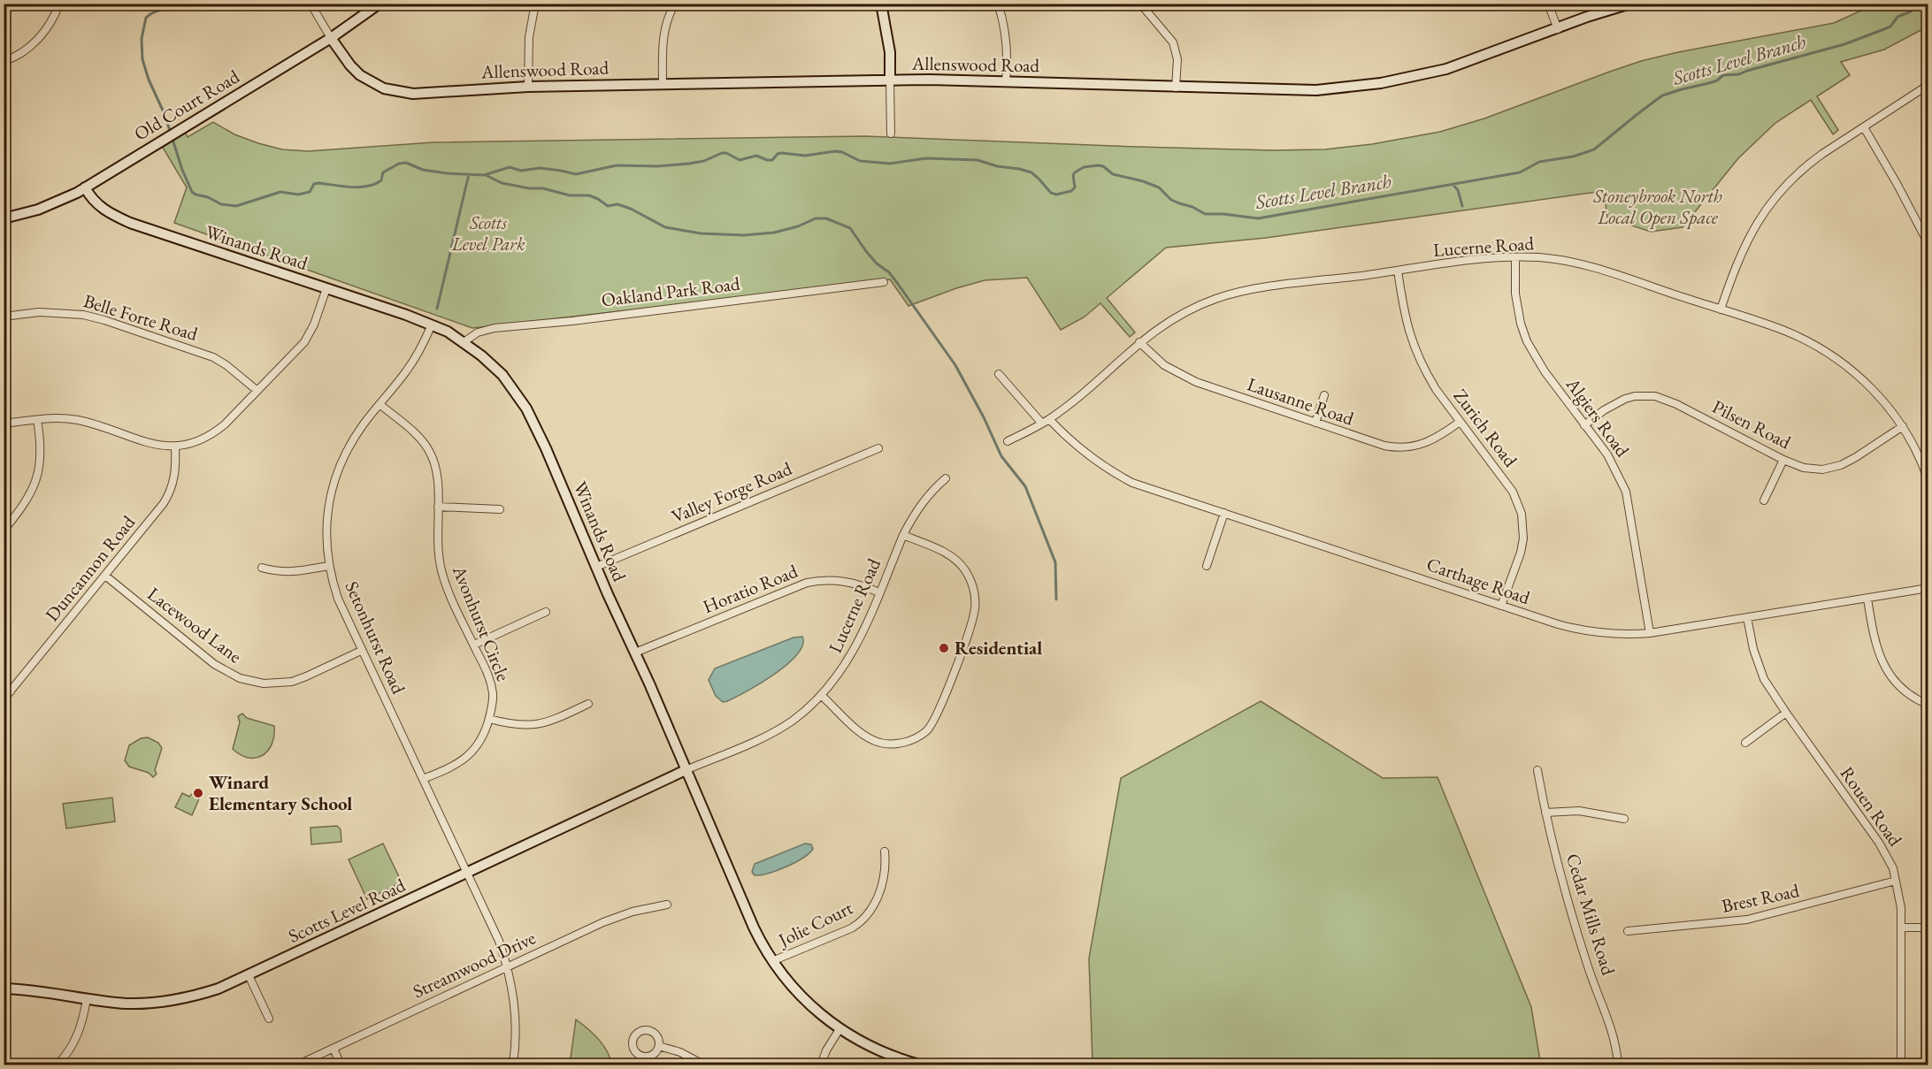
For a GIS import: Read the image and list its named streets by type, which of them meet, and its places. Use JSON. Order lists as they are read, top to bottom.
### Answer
{
  "streets": {
    "street": [
      "Allenswood Road",
      "Old Court Road",
      "Lucerne Road",
      "Winands Road",
      "Oakland Park Road",
      "Belle Forte Road",
      "Lausanne Road",
      "Algiers Road",
      "Pilsen Road",
      "Zurich Road",
      "Valley Forge Road",
      "Duncannon Road",
      "Carthage Road",
      "Horatio Road",
      "Avonhurst Circle",
      "Lacewood Lane",
      "Setonhurst Road",
      "Rouen Road",
      "Brest Road",
      "Scotts Level Road",
      "Cedar Mills Road",
      "Jolie Court",
      "Streamwood Drive"
    ]
  },
  "crossings": [
    ["Allenswood Road", "Old Court Road"],
    ["Old Court Road", "Winands Road"],
    ["Lucerne Road", "Winands Road"],
    ["Lucerne Road", "Lausanne Road"],
    ["Lucerne Road", "Algiers Road"],
    ["Lucerne Road", "Pilsen Road"],
    ["Lucerne Road", "Zurich Road"],
    ["Lucerne Road", "Carthage Road"],
    ["Lucerne Road", "Horatio Road"],
    ["Lucerne Road", "Scotts Level Road"],
    ["Winands Road", "Oakland Park Road"],
    ["Winands Road", "Valley Forge Road"],
    ["Winands Road", "Horatio Road"],
    ["Winands Road", "Setonhurst Road"],
    ["Winands Road", "Scotts Level Road"],
    ["Winands Road", "Jolie Court"],
    ["Lausanne Road", "Zurich Road"],
    ["Algiers Road", "Pilsen Road"],
    ["Algiers Road", "Carthage Road"],
    ["Zurich Road", "Carthage Road"],
    ["Duncannon Road", "Lacewood Lane"],
    ["Carthage Road", "Rouen Road"],
    ["Avonhurst Circle", "Setonhurst Road"],
    ["Lacewood Lane", "Setonhurst Road"],
    ["Setonhurst Road", "Scotts Level Road"],
    ["Setonhurst Road", "Streamwood Drive"],
    ["Rouen Road", "Brest Road"]
  ],
  "water": ["Scotts Level Branch"],
  "parks": ["Stoneybrook North Local Open Space", "Scotts Level Park"],
  "places": ["Residential", "Winard Elementary School"]
}
